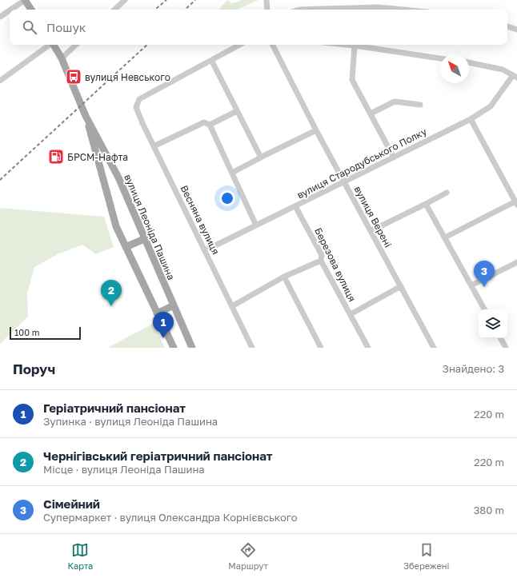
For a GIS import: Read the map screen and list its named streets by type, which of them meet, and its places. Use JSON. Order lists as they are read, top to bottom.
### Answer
{
  "streets": {
    "main road": ["вулиця Леоніда Пашина"],
    "street": [
      "вулиця Стародубського Полку",
      "вулиця Верені",
      "Весняна вулиця",
      "Березова вулиця"
    ]
  },
  "crossings": [
    ["вулиця Стародубського Полку", "вулиця Верені"],
    ["вулиця Стародубського Полку", "Весняна вулиця"],
    ["вулиця Стародубського Полку", "Березова вулиця"]
  ],
  "places": {
    "bus stop": ["вулиця Невського"],
    "fuel station": ["БРСМ-Нафта"]
  },
  "scale_bar": "100 m",
  "north": "top left",
  "page": {
    "search": "Пошук",
    "pins": ["3", "2", "1"],
    "scale": "100 m",
    "heading": ["Поруч", "Знайдено: 3"],
    "list": [
      {
        "mark": "1",
        "name": "Геріатричний пансіонат",
        "note": "Зупинка · вулиця Леоніда Пашина",
        "value": "220 m"
      },
      {
        "mark": "2",
        "name": "Чернігівський геріатричний пансіонат",
        "note": "Місце · вулиця Леоніда Пашина",
        "value": "220 m"
      },
      {
        "mark": "3",
        "name": "Сімейний",
        "note": "Супермаркет · вулиця Олександра Корнієвського",
        "value": "380 m"
      }
    ],
    "nav": ["Карта", "Маршрут", "Збережені"]
  }
}
